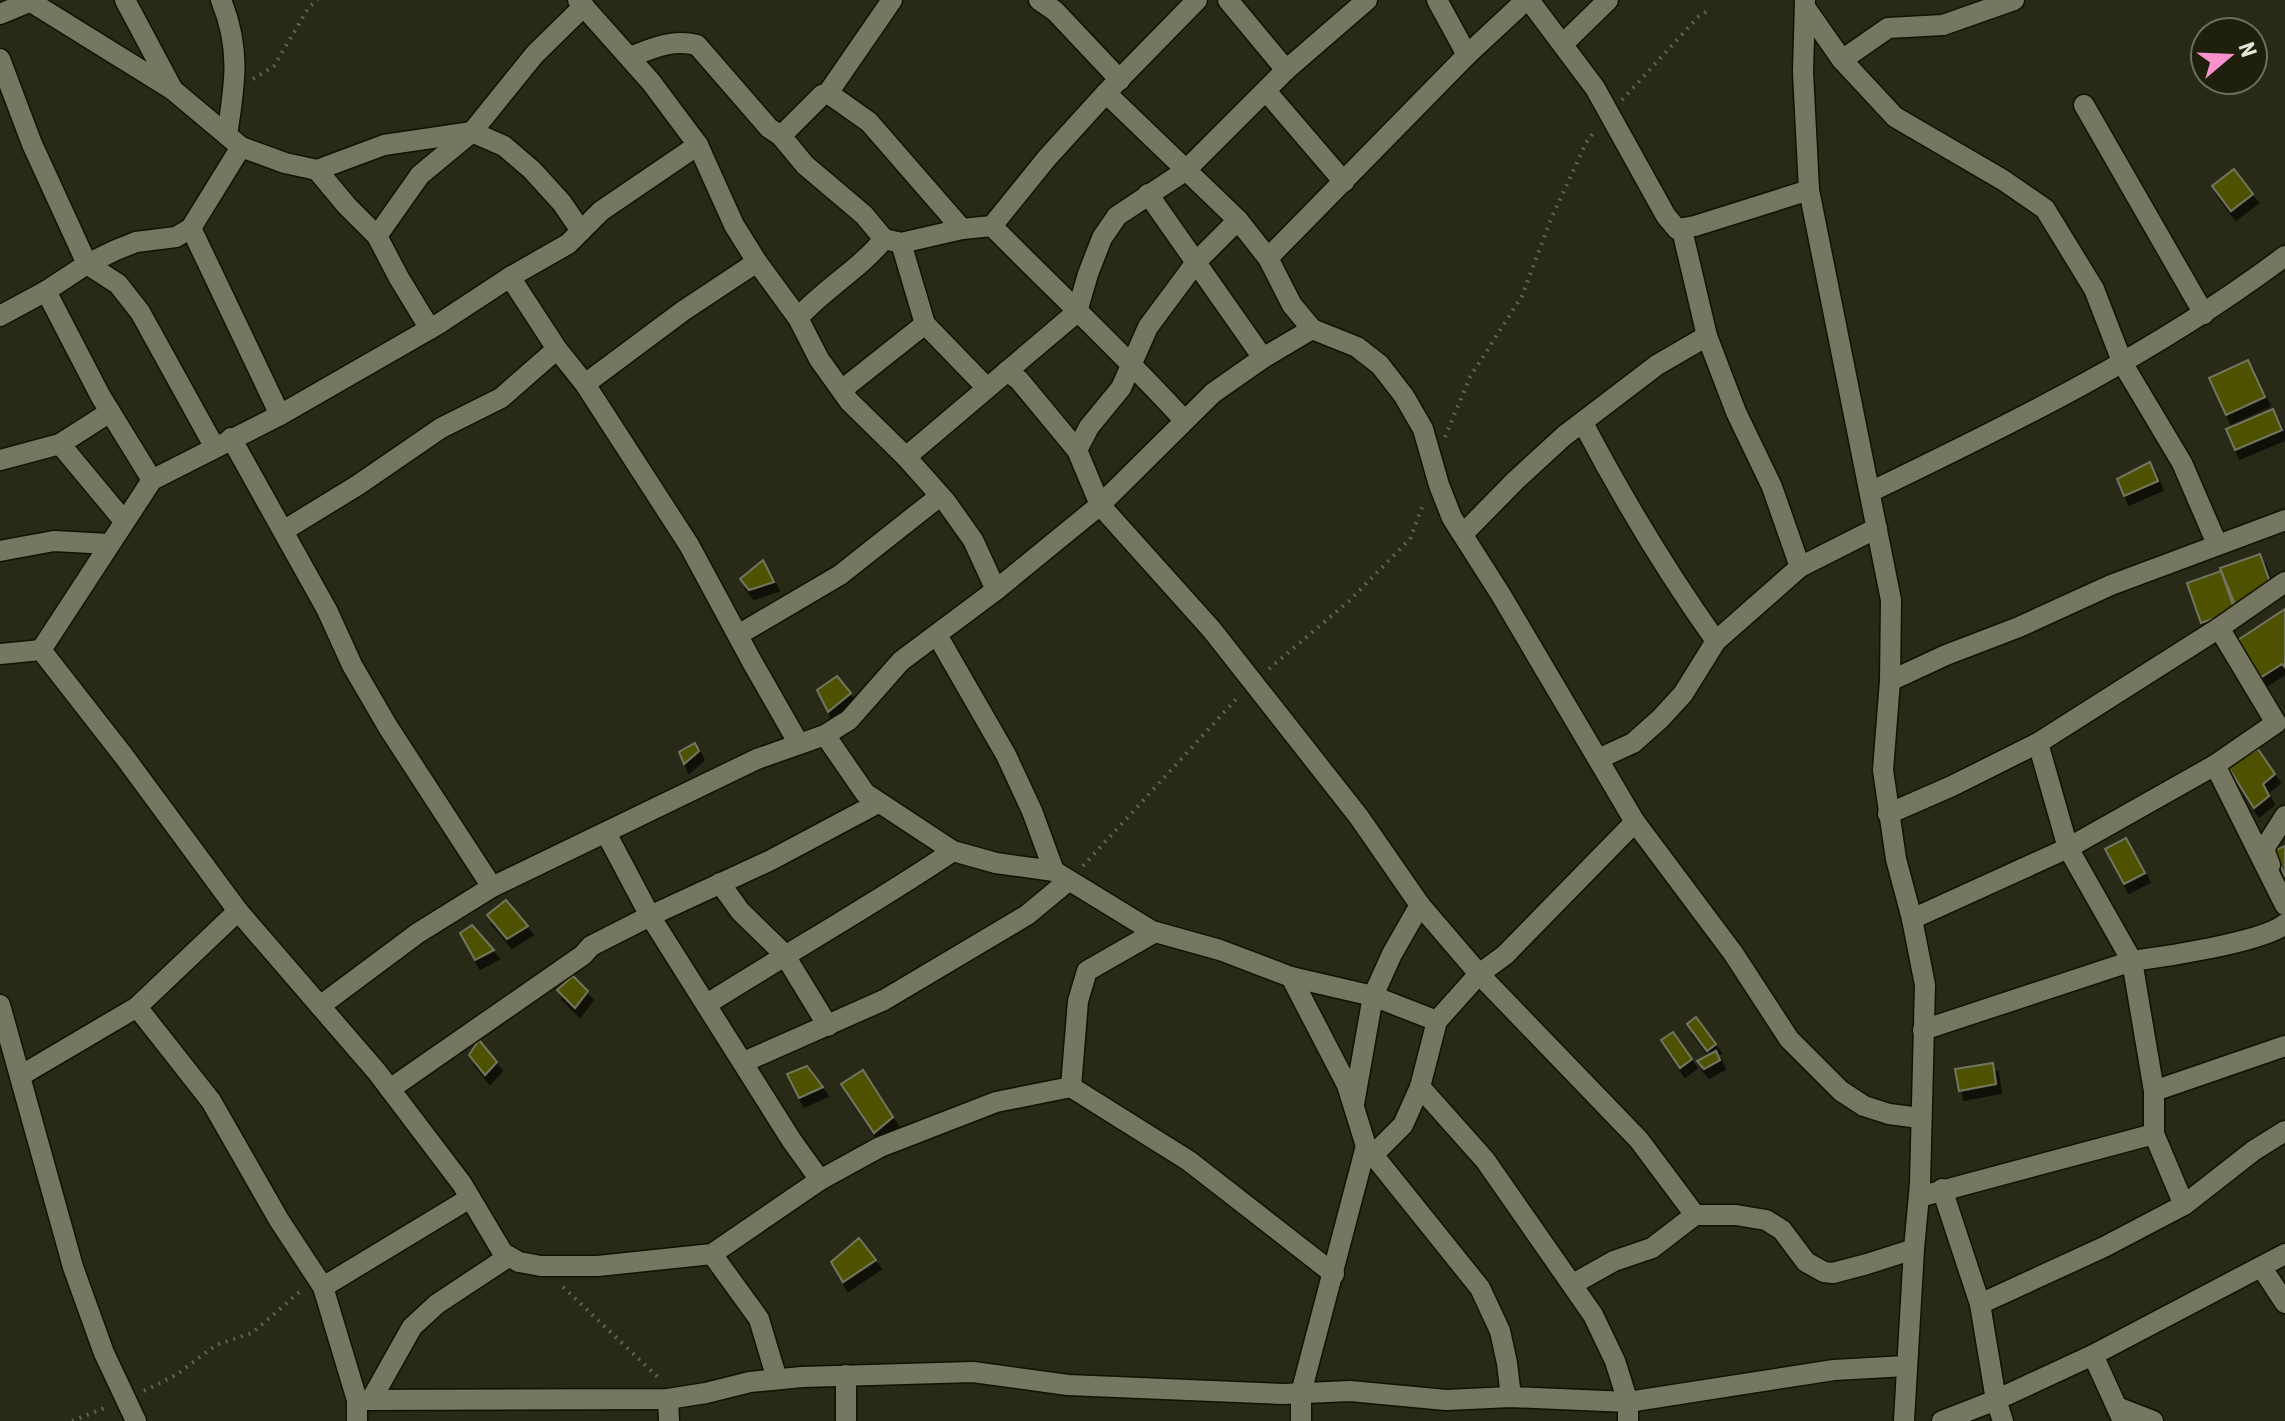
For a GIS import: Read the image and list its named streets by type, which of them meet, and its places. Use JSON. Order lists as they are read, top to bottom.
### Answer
{
  "north": "right"
}
